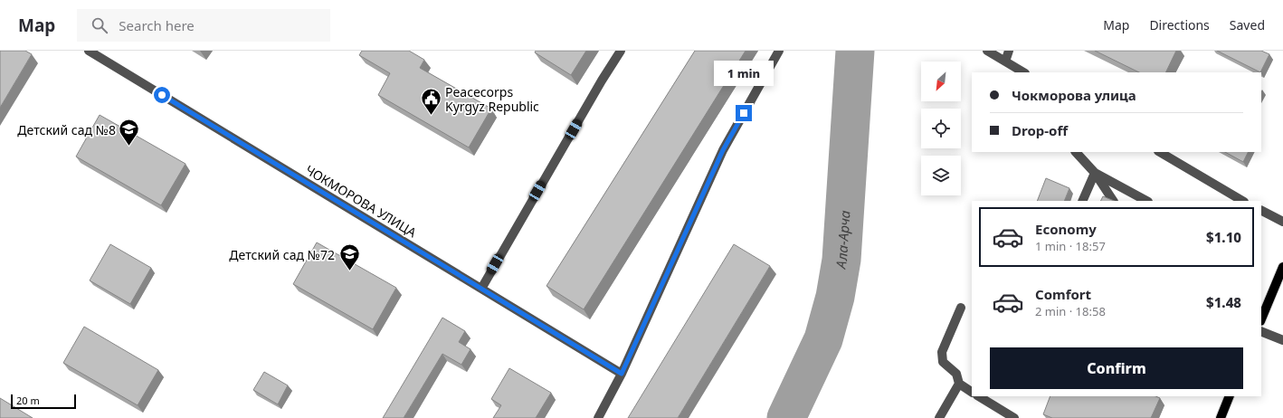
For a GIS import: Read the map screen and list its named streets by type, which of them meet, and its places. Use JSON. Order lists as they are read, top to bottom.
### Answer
{
  "streets": {
    "street": ["ЧОКМОРОВА УЛИЦА"]
  },
  "water": ["Ала-Арча"],
  "places": {
    "public building": ["Peacecorps Kyrgyz Republic"],
    "school or university": ["Детский сад №8", "Детский сад №72"]
  },
  "scale_bar": "20 m",
  "north": "bottom left",
  "page": {
    "header": "Map",
    "search": "Search here",
    "nav": ["Map", "Directions", "Saved"],
    "bubble": "1 min",
    "banner": ["Чокморова улица", "Drop-off"],
    "list": [
      {
        "name": "Economy",
        "note": "1 min · 18:57",
        "value": "$1.10"
      },
      {
        "name": "Comfort",
        "note": "2 min · 18:58",
        "value": "$1.48"
      }
    ],
    "buttons": "Confirm",
    "scale": "20 m"
  }
}
